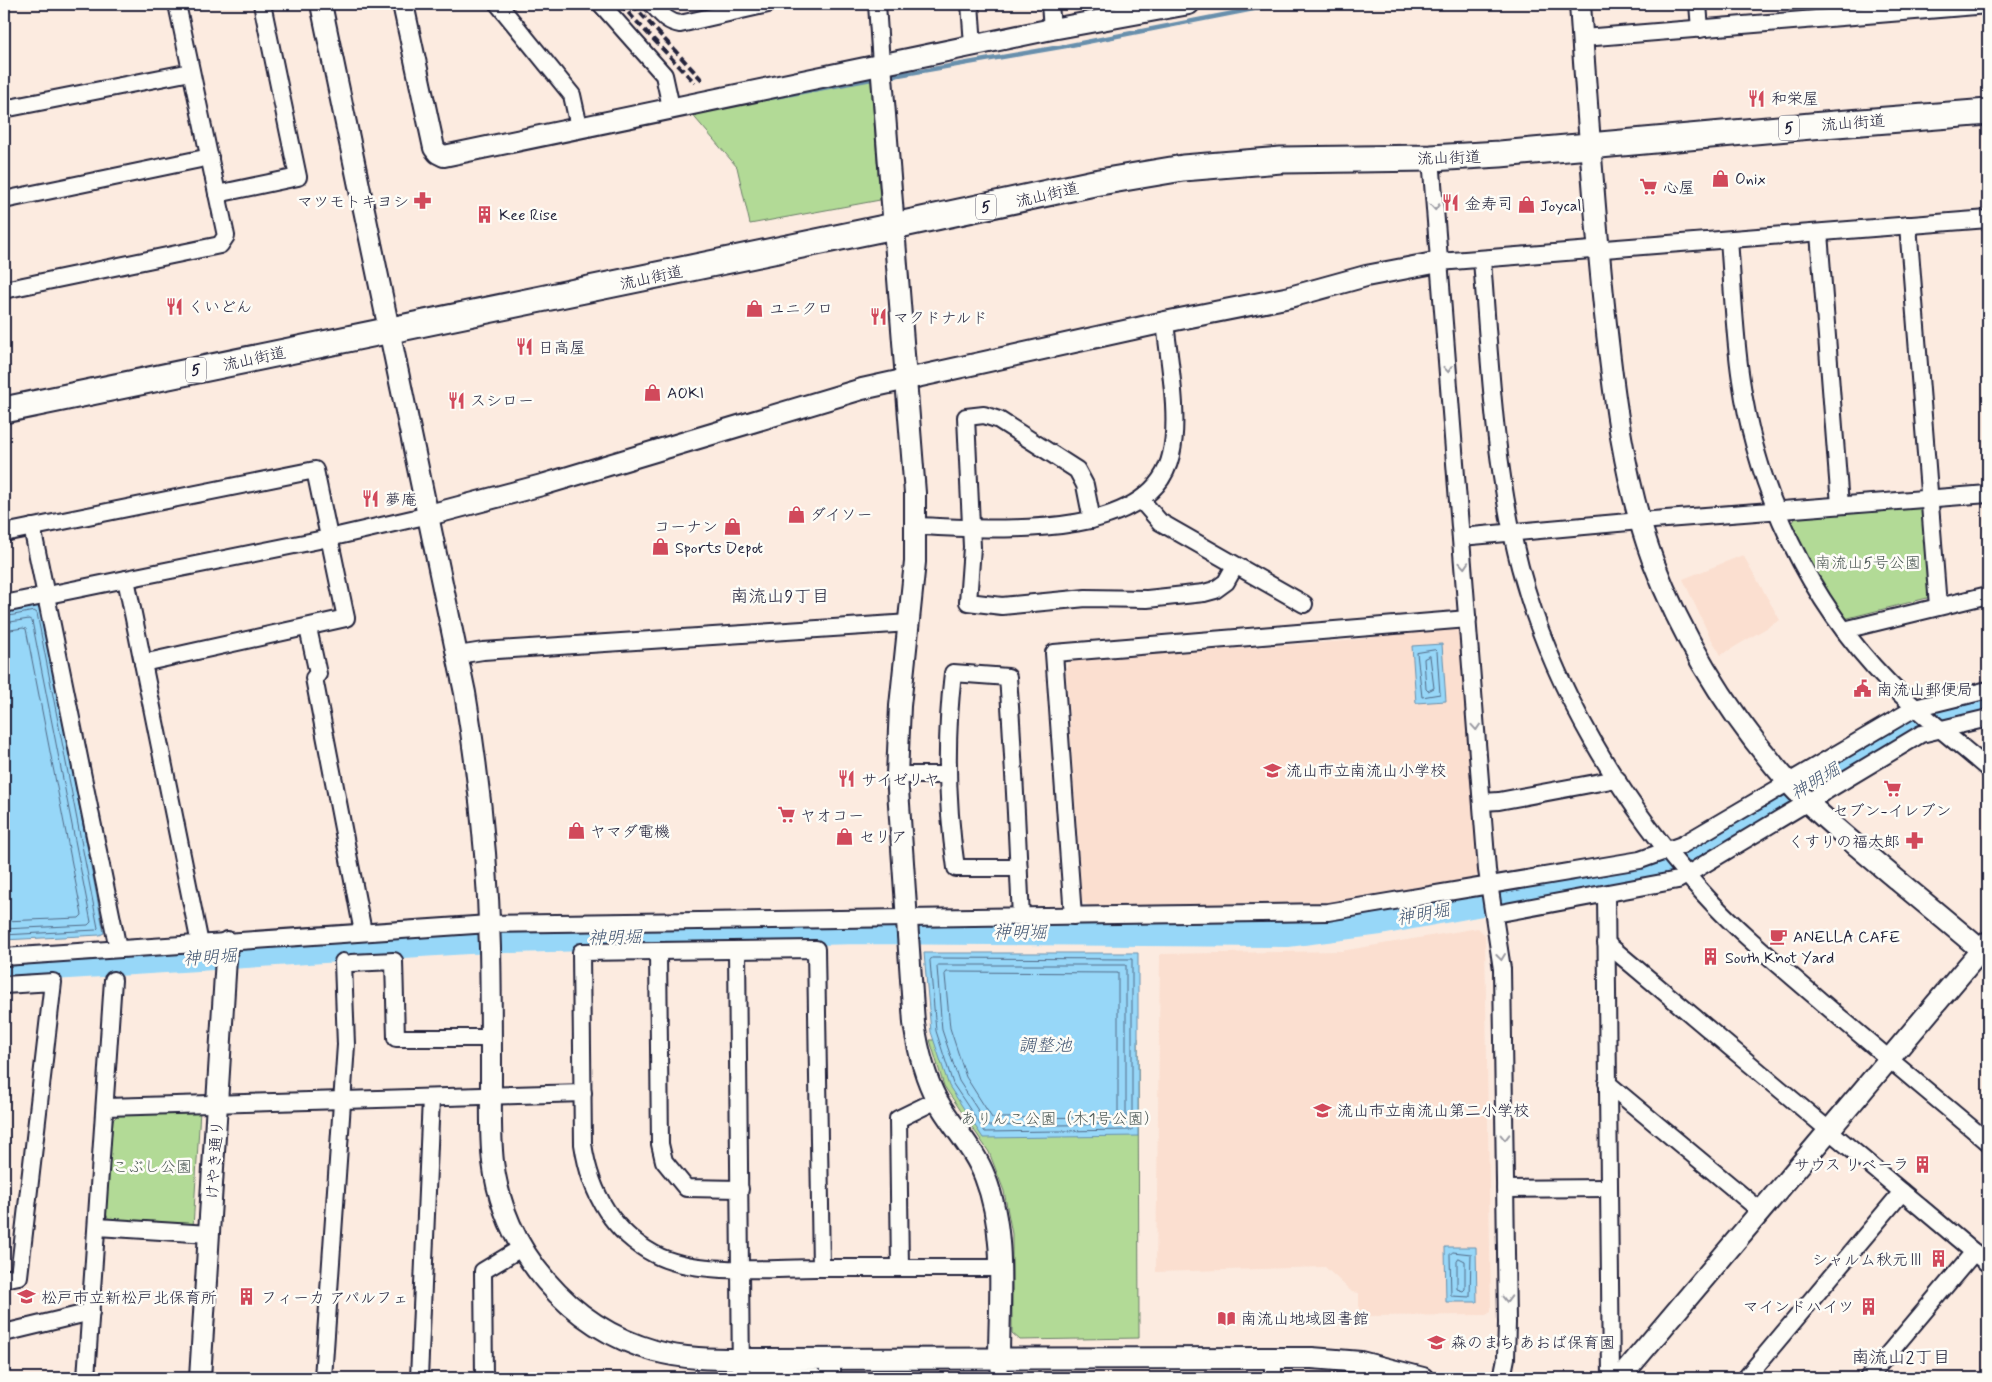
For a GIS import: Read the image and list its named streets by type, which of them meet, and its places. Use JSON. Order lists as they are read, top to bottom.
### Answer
{
  "streets": {
    "main road": ["流山街道", "5"],
    "street": ["けやき通り"]
  },
  "districts": ["南流山9丁目", "南流山2丁目"],
  "water": ["神明堀", "調整池"],
  "parks": ["南流山5号公園", "ありんこ公園（木1号公園）", "こぶし公園"],
  "places": {
    "restaurant": [
      "和栄屋",
      "金寿司",
      "くいどん",
      "マクドナルド",
      "日高屋",
      "スシロー",
      "夢庵",
      "サイゼリヤ"
    ],
    "shop": [
      "Onix",
      "Joycal",
      "ユニクロ",
      "AOKI",
      "ダイソー",
      "コーナン",
      "Sports Depot",
      "ヤマダ電機",
      "セリア"
    ],
    "supermarket": ["心屋", "セブン-イレブン", "ヤオコー"],
    "pharmacy": ["マツモトキヨシ", "くすりの福太郎"],
    "building": [
      "Kee Rise",
      "South Knot Yard",
      "サウス リベーラ",
      "シャルム秋元Ⅲ",
      "フィーカ アパルフェ",
      "マインドハイツ"
    ],
    "public building": ["南流山郵便局"],
    "school or university": [
      "流山市立南流山小学校",
      "流山市立南流山第二小学校",
      "松戸市立新松戸北保育所",
      "森のまち あおば保育園"
    ],
    "cafe": ["ANELLA CAFE"],
    "library": ["南流山地域図書館"]
  }
}
